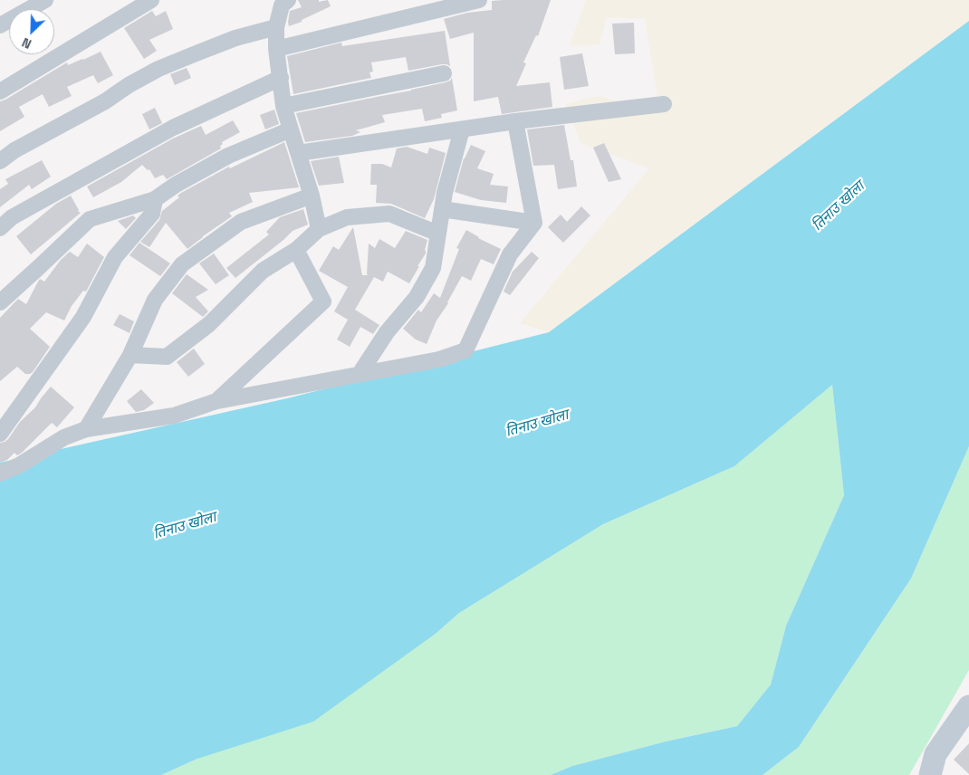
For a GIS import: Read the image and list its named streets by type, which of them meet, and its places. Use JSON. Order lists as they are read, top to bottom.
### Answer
{
  "water": ["तिनाउ खोला"],
  "north": "bottom left"
}
